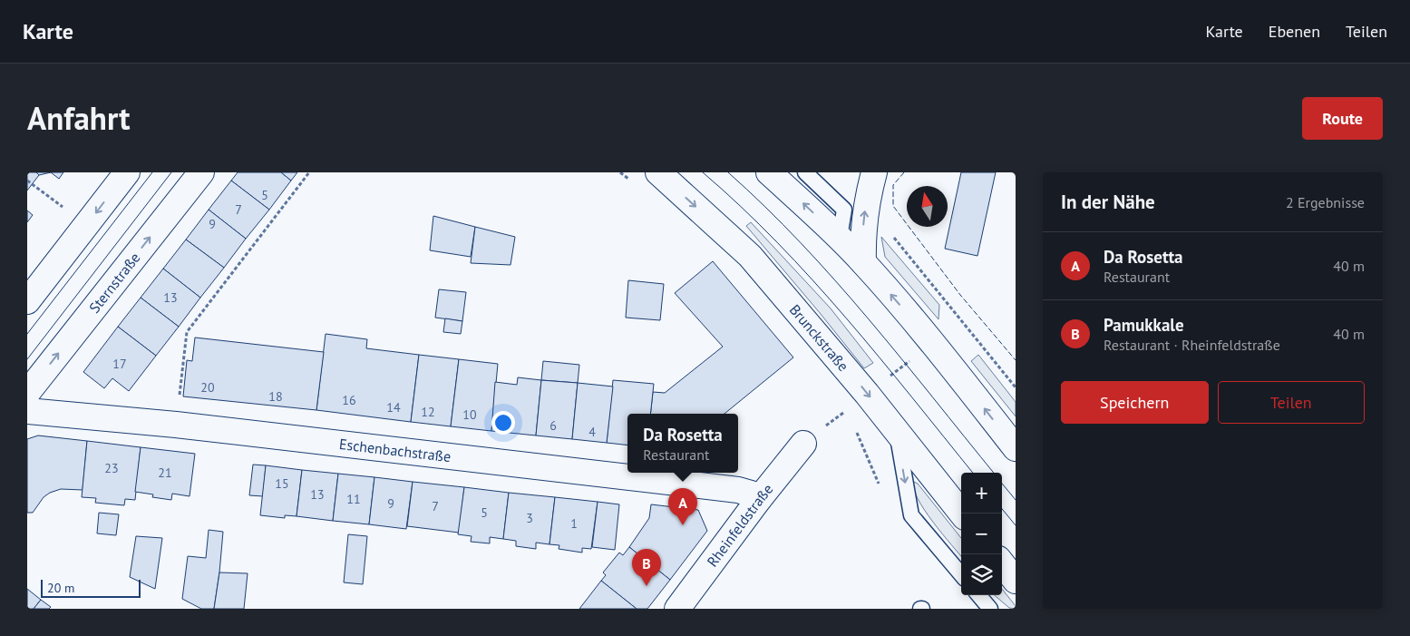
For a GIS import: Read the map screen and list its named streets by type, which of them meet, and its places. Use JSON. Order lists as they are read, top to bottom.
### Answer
{
  "streets": {
    "main road": [
      "Sternstraße",
      "Brunckstraße",
      "Eschenbachstraße",
      "Rheinfeldstraße"
    ]
  },
  "crossings": [
    ["Eschenbachstraße", "Rheinfeldstraße"]
  ],
  "house_numbers": [
    "5",
    "7",
    "9",
    "13",
    "17",
    "20",
    "18",
    "16",
    "14",
    "12",
    "10",
    "6",
    "4",
    "23",
    "21",
    "15",
    "13",
    "11",
    "9",
    "7",
    "5",
    "3",
    "1"
  ],
  "scale_bar": "20 m",
  "north": "top",
  "page": {
    "header": "Karte",
    "nav": ["Karte", "Ebenen", "Teilen"],
    "title": "Anfahrt",
    "buttons": [
      "Route",
      ["Speichern", "Teilen"]
    ],
    "heading": ["In der Nähe", "2 Ergebnisse"],
    "list": [
      {
        "mark": "A",
        "name": "Da Rosetta",
        "note": "Restaurant",
        "value": "40 m"
      },
      {
        "mark": "B",
        "name": "Pamukkale",
        "note": "Restaurant · Rheinfeldstraße",
        "value": "40 m"
      }
    ],
    "popup": ["Da Rosetta", "Restaurant"],
    "map_buttons": ["+", "−"],
    "pins": ["A", "B"],
    "scale": "20 m"
  }
}
